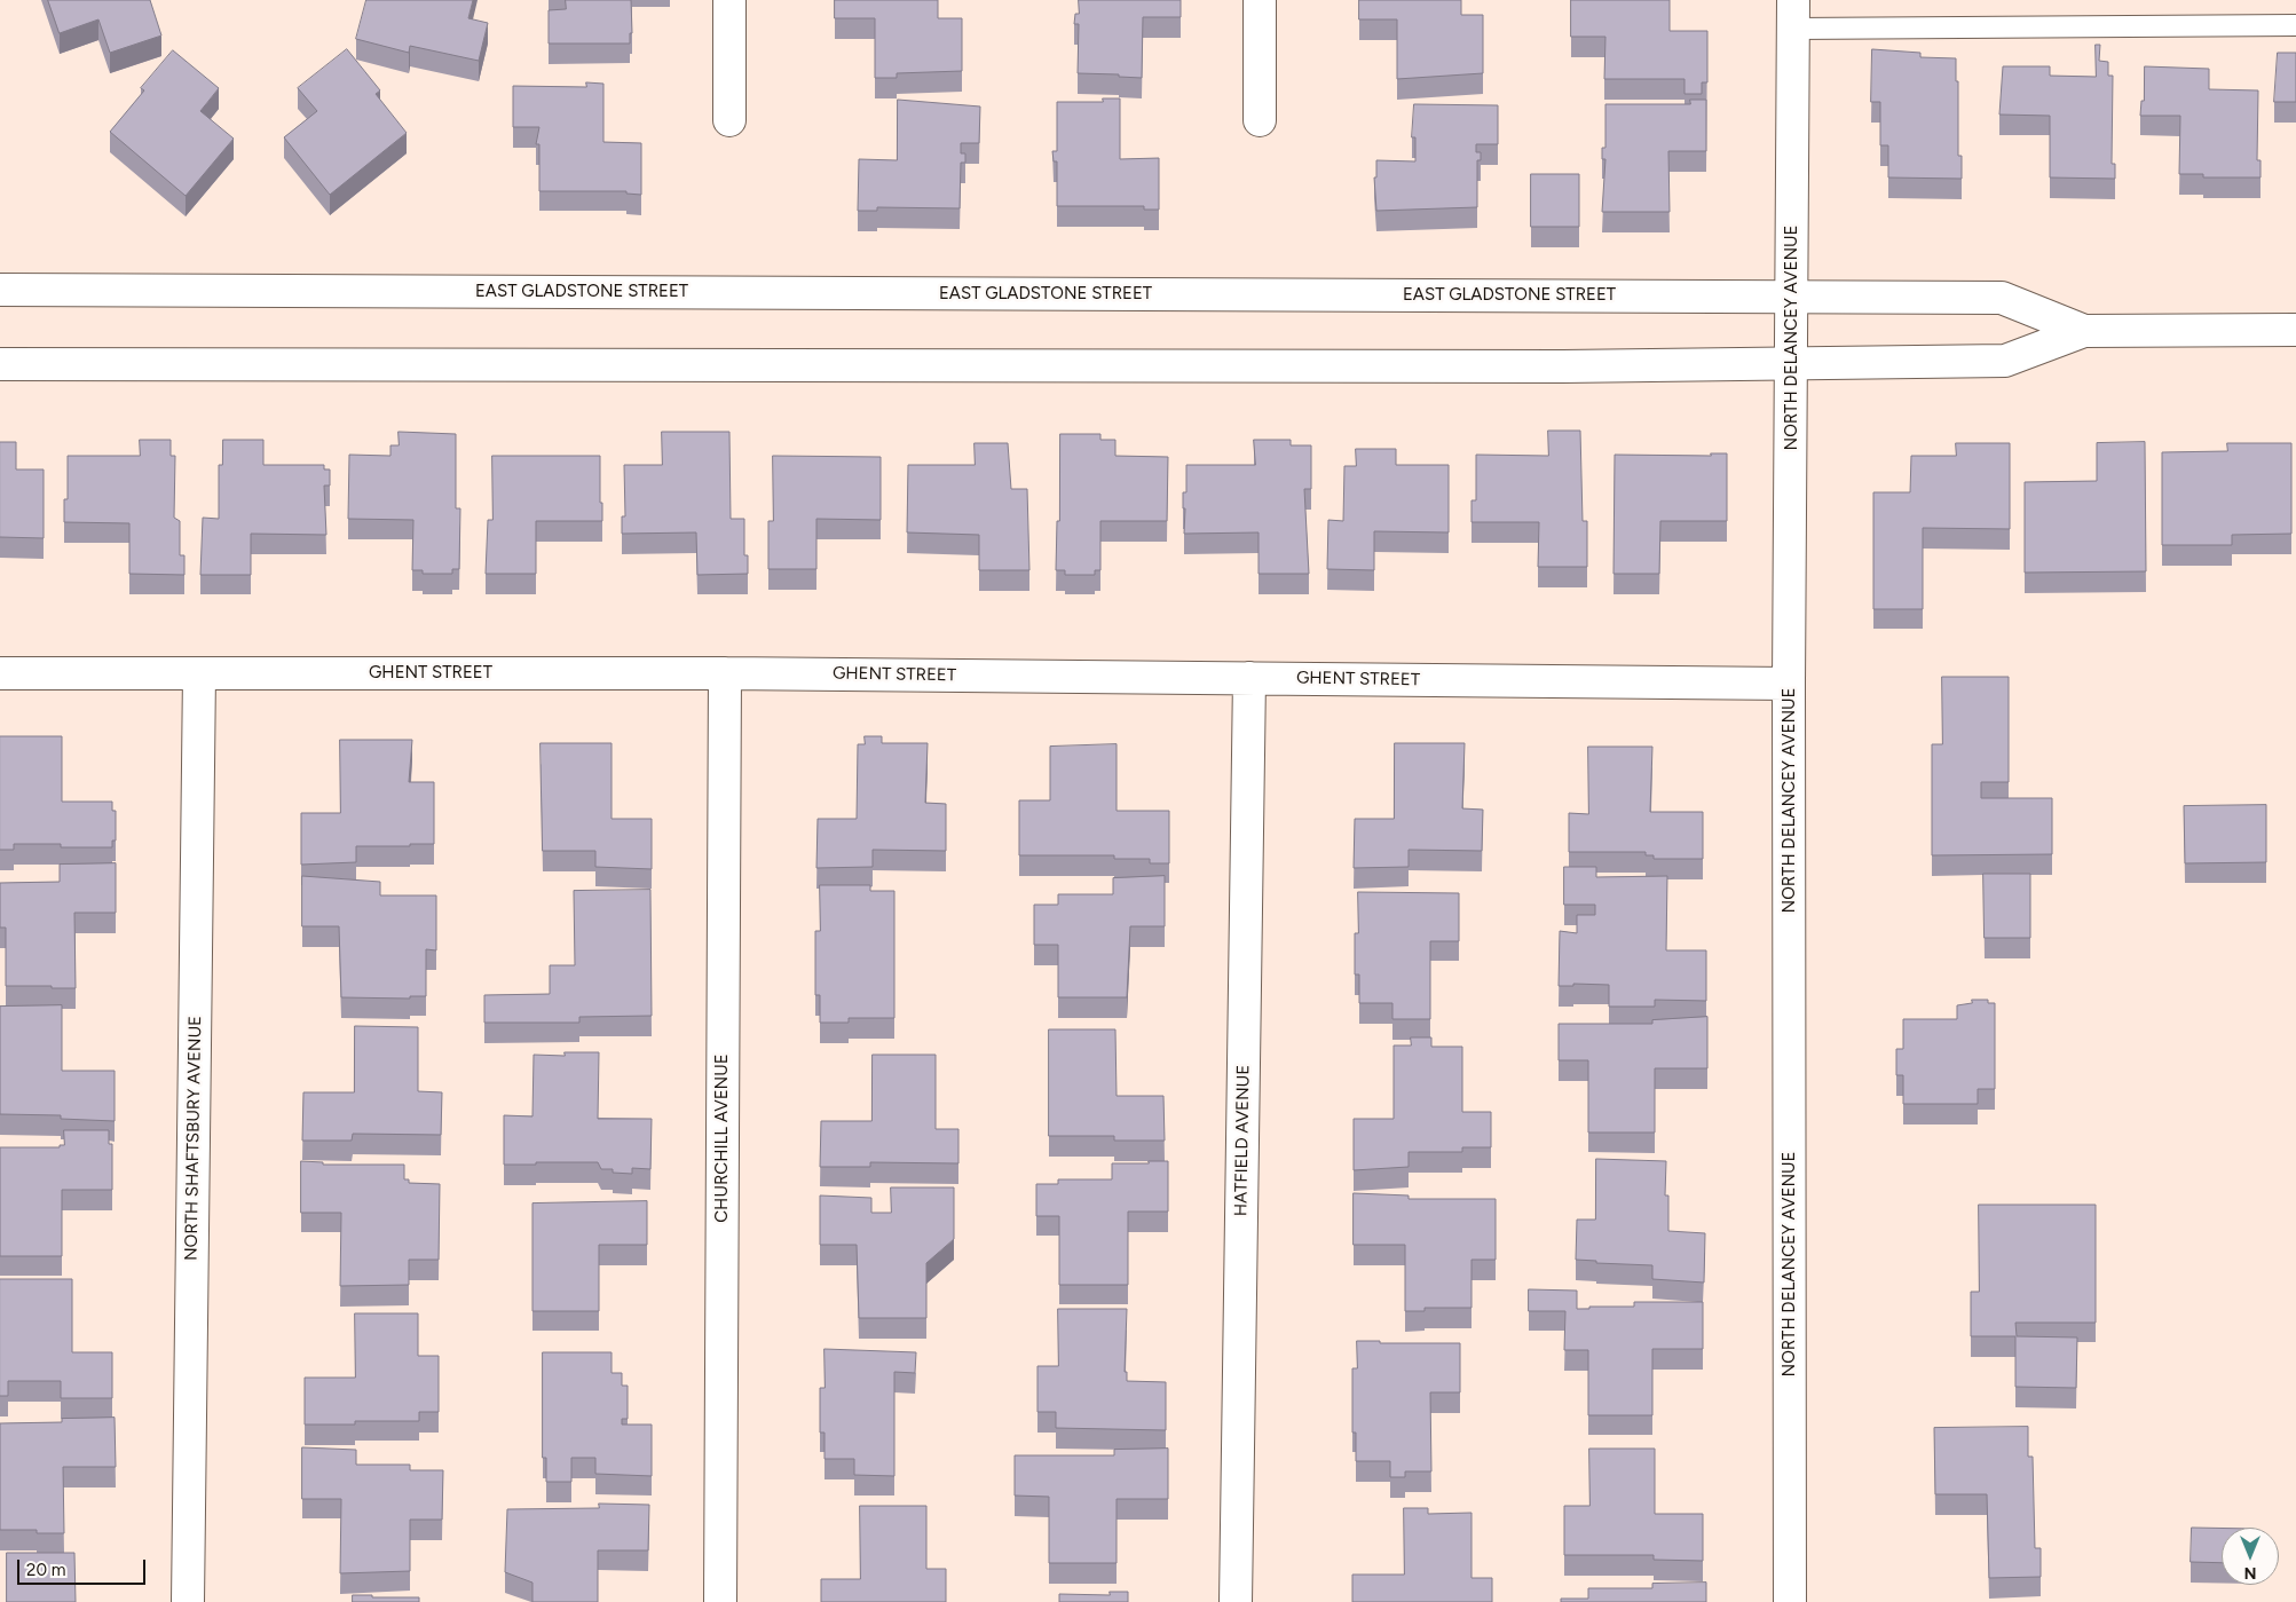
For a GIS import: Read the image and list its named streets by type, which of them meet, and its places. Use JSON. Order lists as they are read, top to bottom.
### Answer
{
  "streets": {
    "street": [
      "EAST GLADSTONE STREET",
      "NORTH DELANCEY AVENUE",
      "GHENT STREET",
      "NORTH SHAFTSBURY AVENUE",
      "CHURCHILL AVENUE",
      "HATFIELD AVENUE"
    ]
  },
  "crossings": [
    ["EAST GLADSTONE STREET", "NORTH DELANCEY AVENUE"],
    ["NORTH DELANCEY AVENUE", "GHENT STREET"],
    ["GHENT STREET", "NORTH SHAFTSBURY AVENUE"],
    ["GHENT STREET", "CHURCHILL AVENUE"],
    ["GHENT STREET", "HATFIELD AVENUE"]
  ],
  "scale_bar": "20 m",
  "north": "bottom"
}
